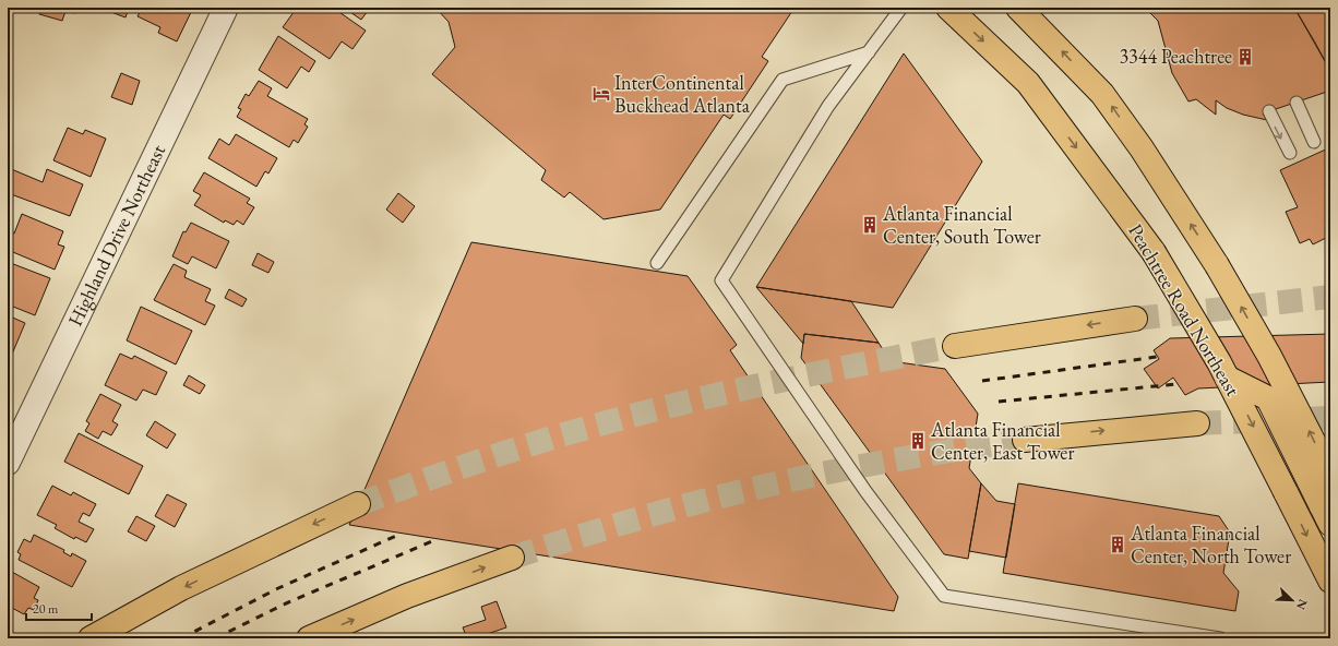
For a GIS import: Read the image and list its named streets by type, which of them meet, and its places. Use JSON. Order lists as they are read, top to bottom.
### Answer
{
  "streets": {
    "main road": ["Peachtree Road Northeast"],
    "street": ["Highland Drive Northeast"]
  },
  "places": {
    "building": [
      "3344 Peachtree",
      "Atlanta Financial Center, South Tower",
      "Atlanta Financial Center, East Tower",
      "Atlanta Financial Center, North Tower"
    ],
    "hotel": ["InterContinental Buckhead Atlanta"]
  },
  "scale_bar": "20 m",
  "north": "bottom right"
}
